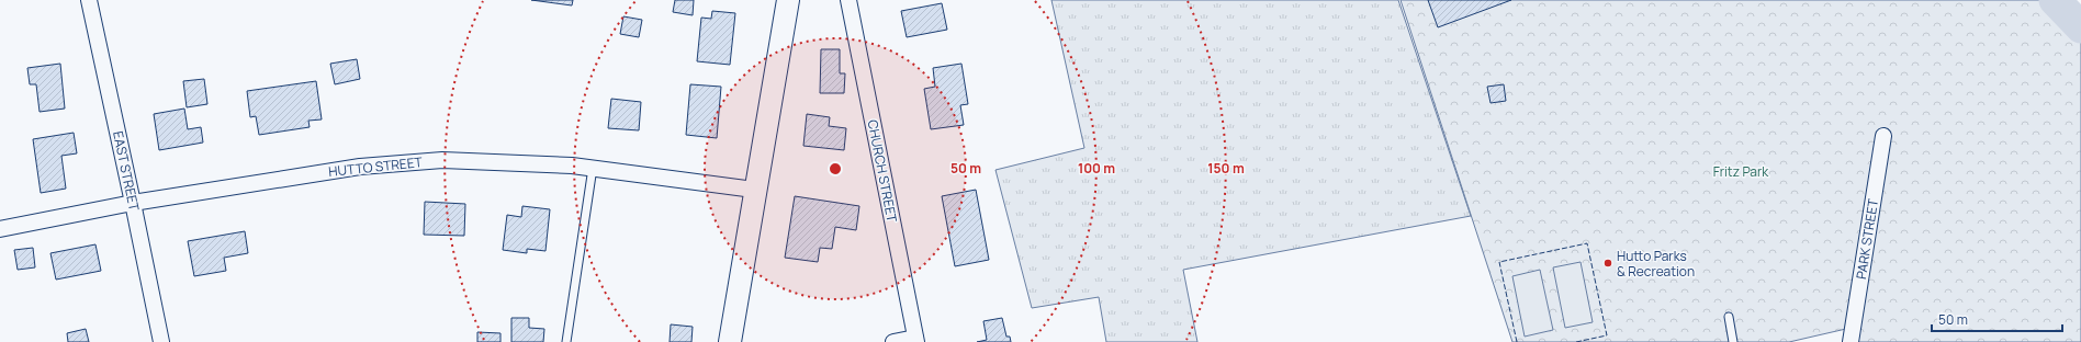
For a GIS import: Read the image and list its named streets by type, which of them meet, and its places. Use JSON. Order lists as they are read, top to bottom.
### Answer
{
  "streets": {
    "street": [
      "HUTTO STREET",
      "EAST STREET",
      "CHURCH STREET",
      "PARK STREET"
    ]
  },
  "crossings": [
    ["HUTTO STREET", "EAST STREET"]
  ],
  "parks": ["Fritz Park"],
  "places": ["Hutto Parks & Recreation"],
  "scale_bar": "50 m",
  "rings": ["50 m", "100 m", "150 m"]
}
